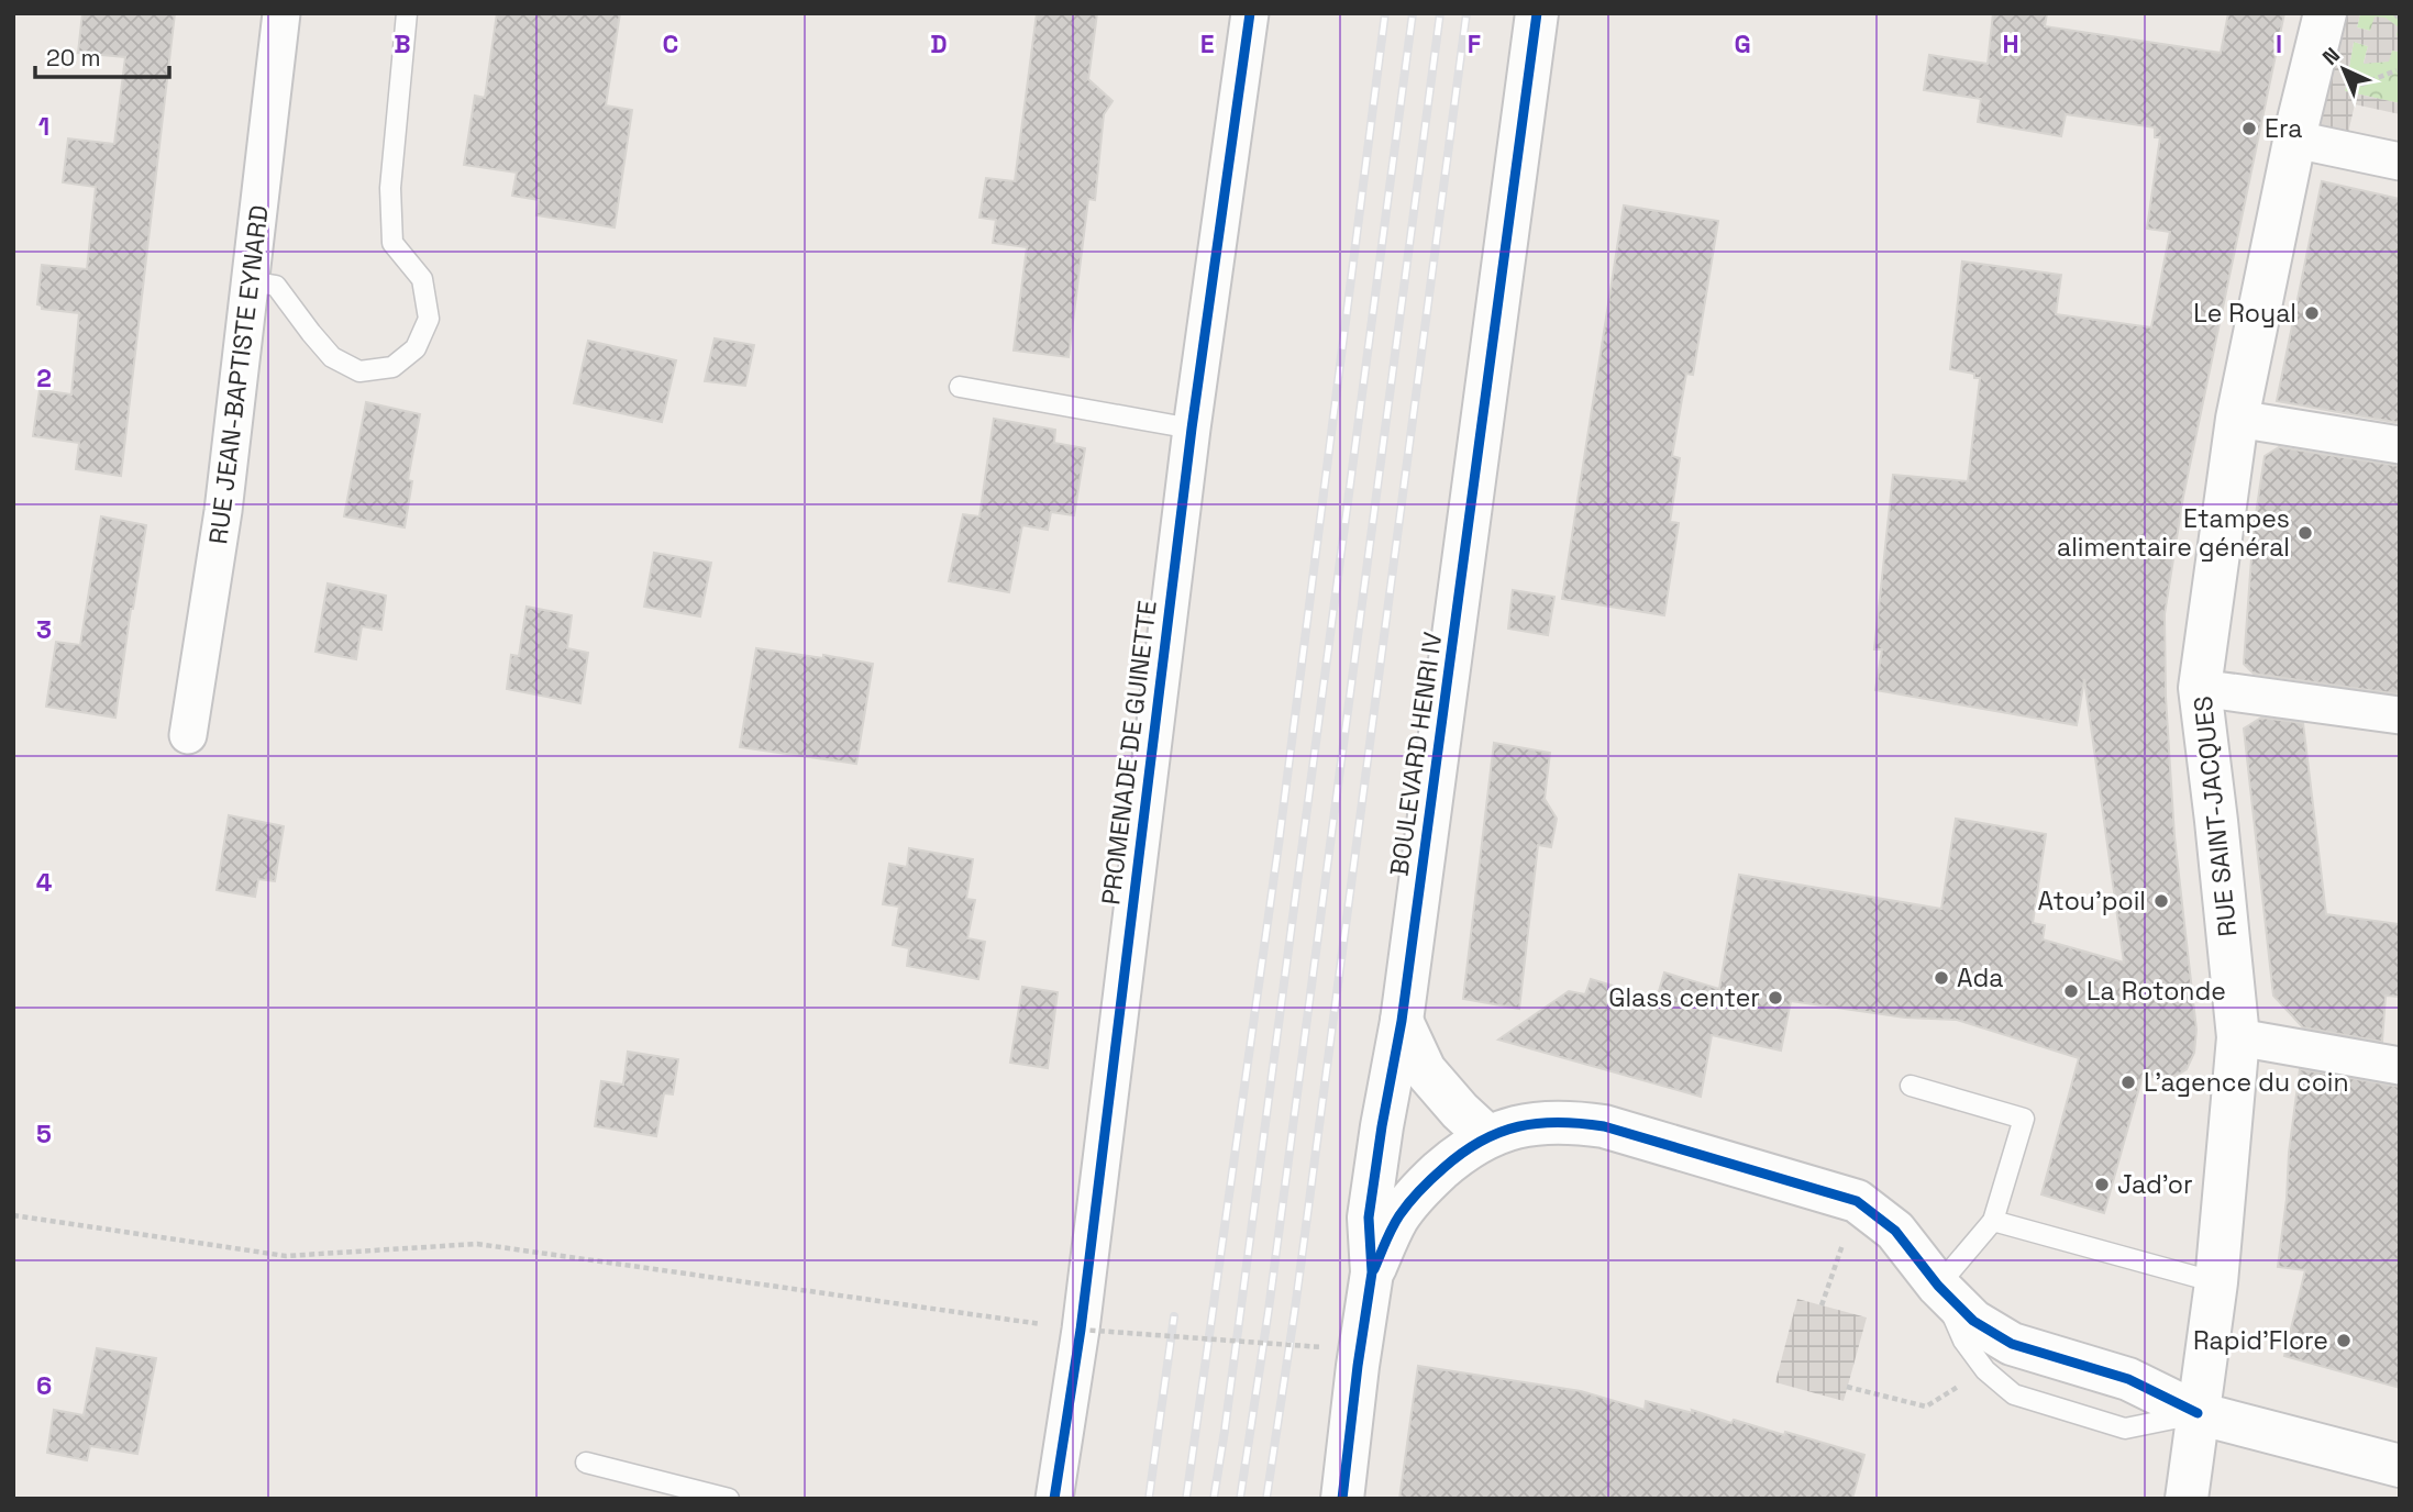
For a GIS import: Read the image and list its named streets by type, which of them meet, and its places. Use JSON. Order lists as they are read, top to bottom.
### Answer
{
  "streets": {
    "street": [
      "RUE JEAN-BAPTISTE EYNARD",
      "PROMENADE DE GUINETTE",
      "BOULEVARD HENRI IV",
      "RUE SAINT-JACQUES"
    ]
  },
  "places": [
    "Era",
    "Le Royal",
    "Etampes alimentaire général",
    "Atou'poil",
    "Ada",
    "La Rotonde",
    "Glass center",
    "L'agence du coin",
    "Jad'or",
    "Rapid'Flore"
  ],
  "scale_bar": "20 m",
  "north": "top left",
  "grid": {
    "columns": [
      "B",
      "C",
      "D",
      "E",
      "F",
      "G",
      "H",
      "I"
    ],
    "rows": [
      "1",
      "2",
      "3",
      "4",
      "5",
      "6"
    ]
  }
}
